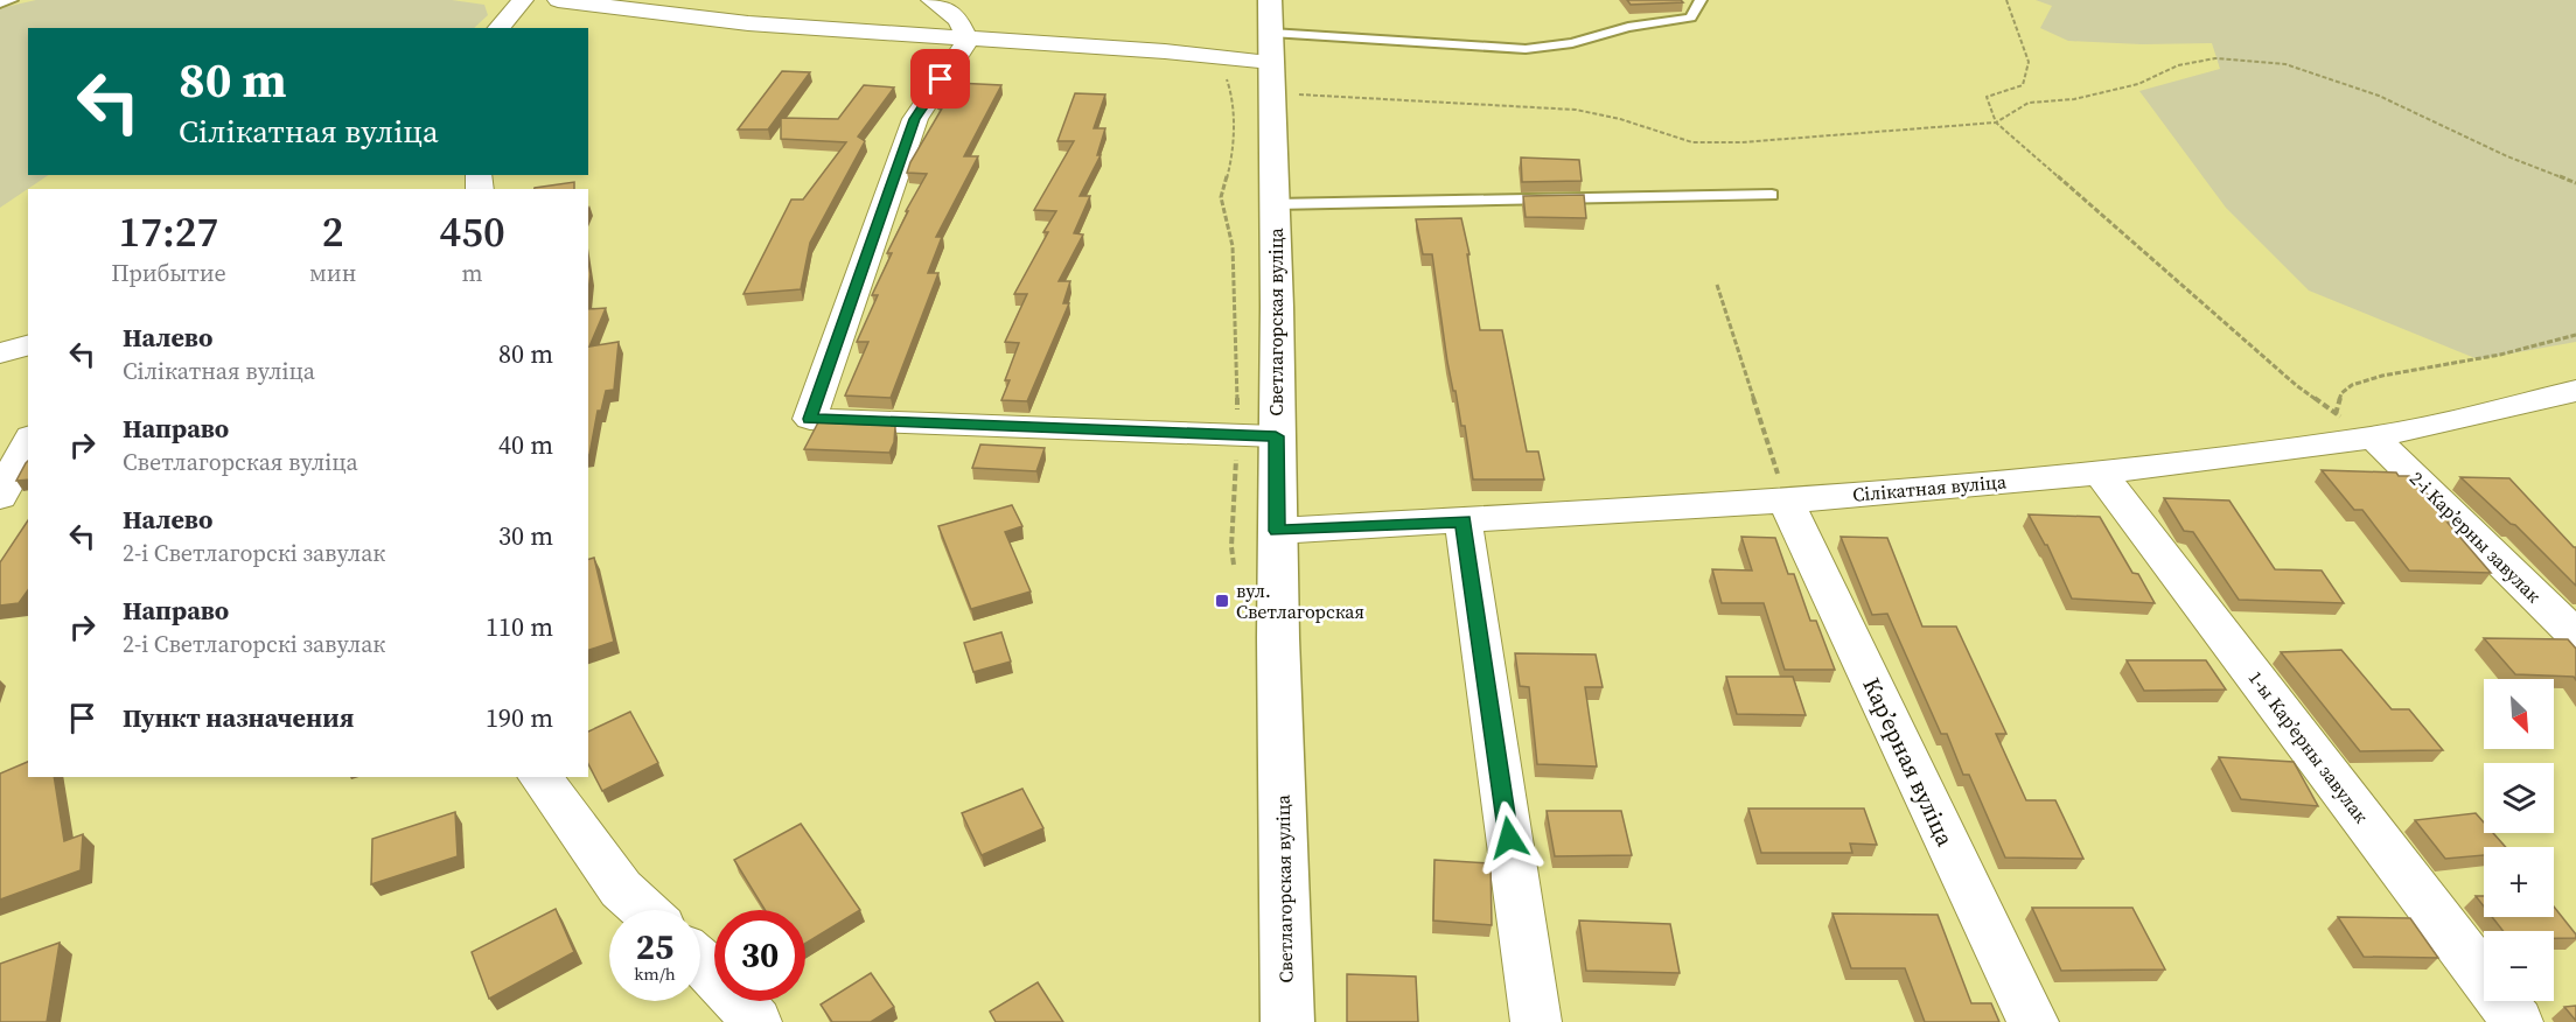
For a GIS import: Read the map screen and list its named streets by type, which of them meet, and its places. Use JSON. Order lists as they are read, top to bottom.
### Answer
{
  "streets": {
    "main road": ["Светлагорская вуліца"],
    "street": [
      "Сілікатная вуліца",
      "2-і Карʼерны завулак",
      "1-ы Карʼерны завулак",
      "Карʼерная вуліца"
    ]
  },
  "crossings": [
    ["Светлагорская вуліца", "Сілікатная вуліца"],
    ["Сілікатная вуліца", "2-і Карʼерны завулак"],
    ["Сілікатная вуліца", "1-ы Карʼерны завулак"],
    ["Сілікатная вуліца", "Карʼерная вуліца"]
  ],
  "places": {
    "transit": ["вул. Светлагорская"]
  },
  "north": "bottom right",
  "page": {
    "turn": ["80 m", "Сілікатная вуліца"],
    "eta": [
      "17:27",
      "Прибытие",
      "2",
      "мин",
      "450",
      "m"
    ],
    "list": [
      {
        "name": "Налево",
        "note": "Сілікатная вуліца",
        "value": "80 m"
      },
      {
        "name": "Направо",
        "note": "Светлагорская вуліца",
        "value": "40 m"
      },
      {
        "name": "Налево",
        "note": "2-і Светлагорскі завулак",
        "value": "30 m"
      },
      {
        "name": "Направо",
        "note": "2-і Светлагорскі завулак",
        "value": "110 m"
      },
      {
        "name": "Пункт назначения",
        "value": "190 m"
      }
    ],
    "map_buttons": ["+", "−"],
    "speed": "25 km/h",
    "limit": "30"
  }
}
